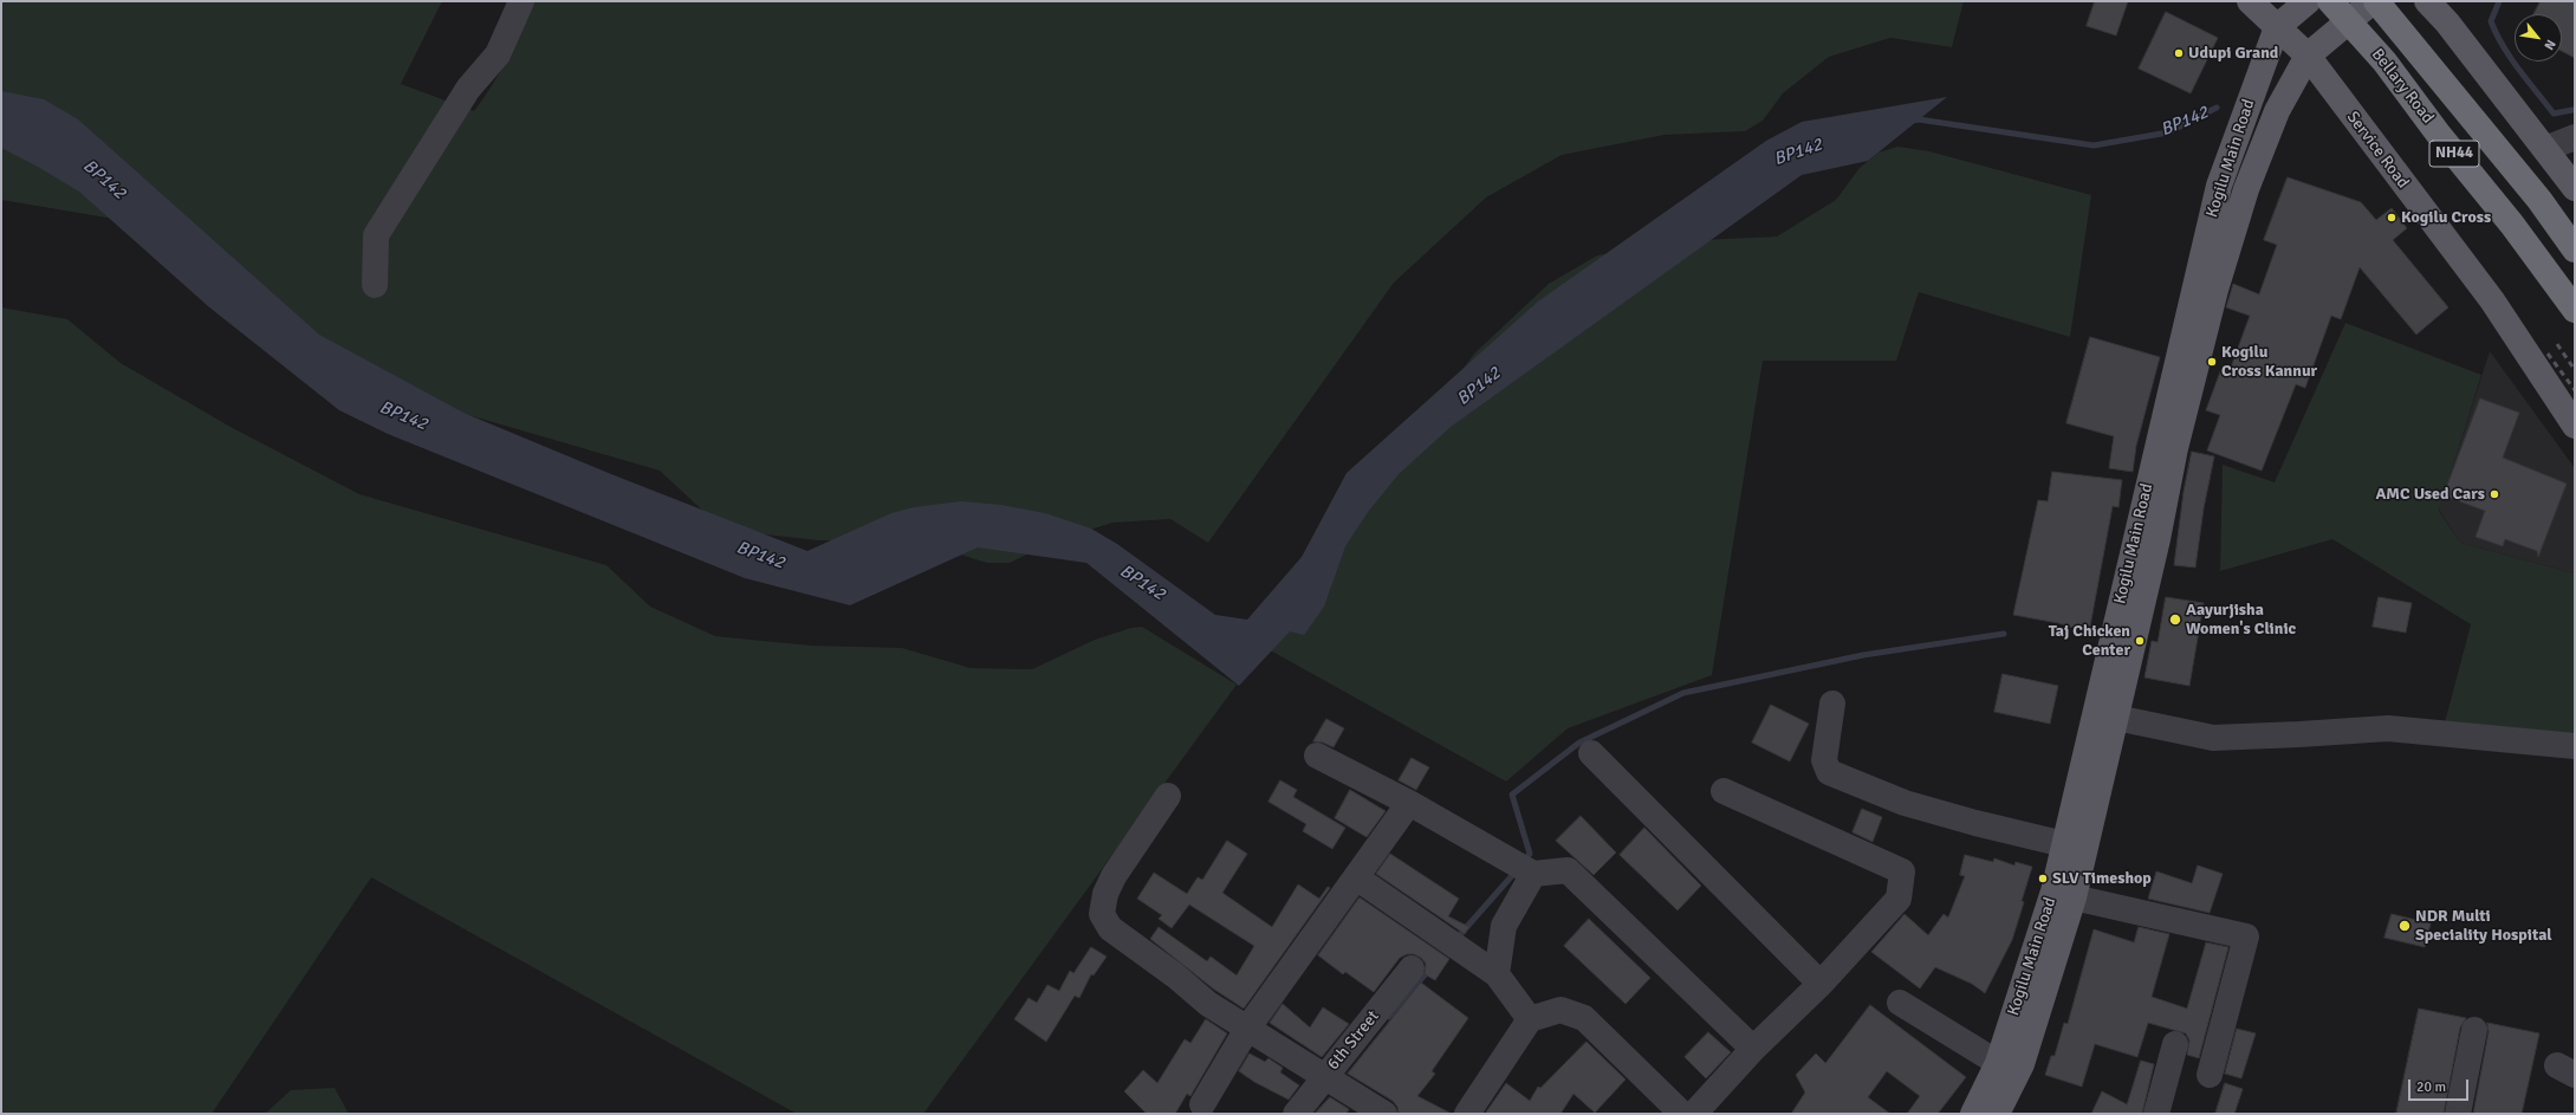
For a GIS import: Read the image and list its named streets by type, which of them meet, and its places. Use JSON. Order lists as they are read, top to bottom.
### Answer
{
  "streets": {
    "highway": ["Bellary Road", "NH44"],
    "main road": ["Service Road", "Kogilu Main Road"],
    "street": ["6th Street"]
  },
  "crossings": [
    ["Service Road", "Kogilu Main Road"]
  ],
  "water": ["BP142"],
  "places": [
    "Udupi Grand",
    "Kogilu Cross",
    "Kogilu Cross Kannur",
    "AMC Used Cars",
    "Aayurjisha Women's Clinic",
    "Taj Chicken Center",
    "SLV Timeshop",
    "NDR Multi Speciality Hospital"
  ],
  "scale_bar": "20 m",
  "north": "bottom right"
}
